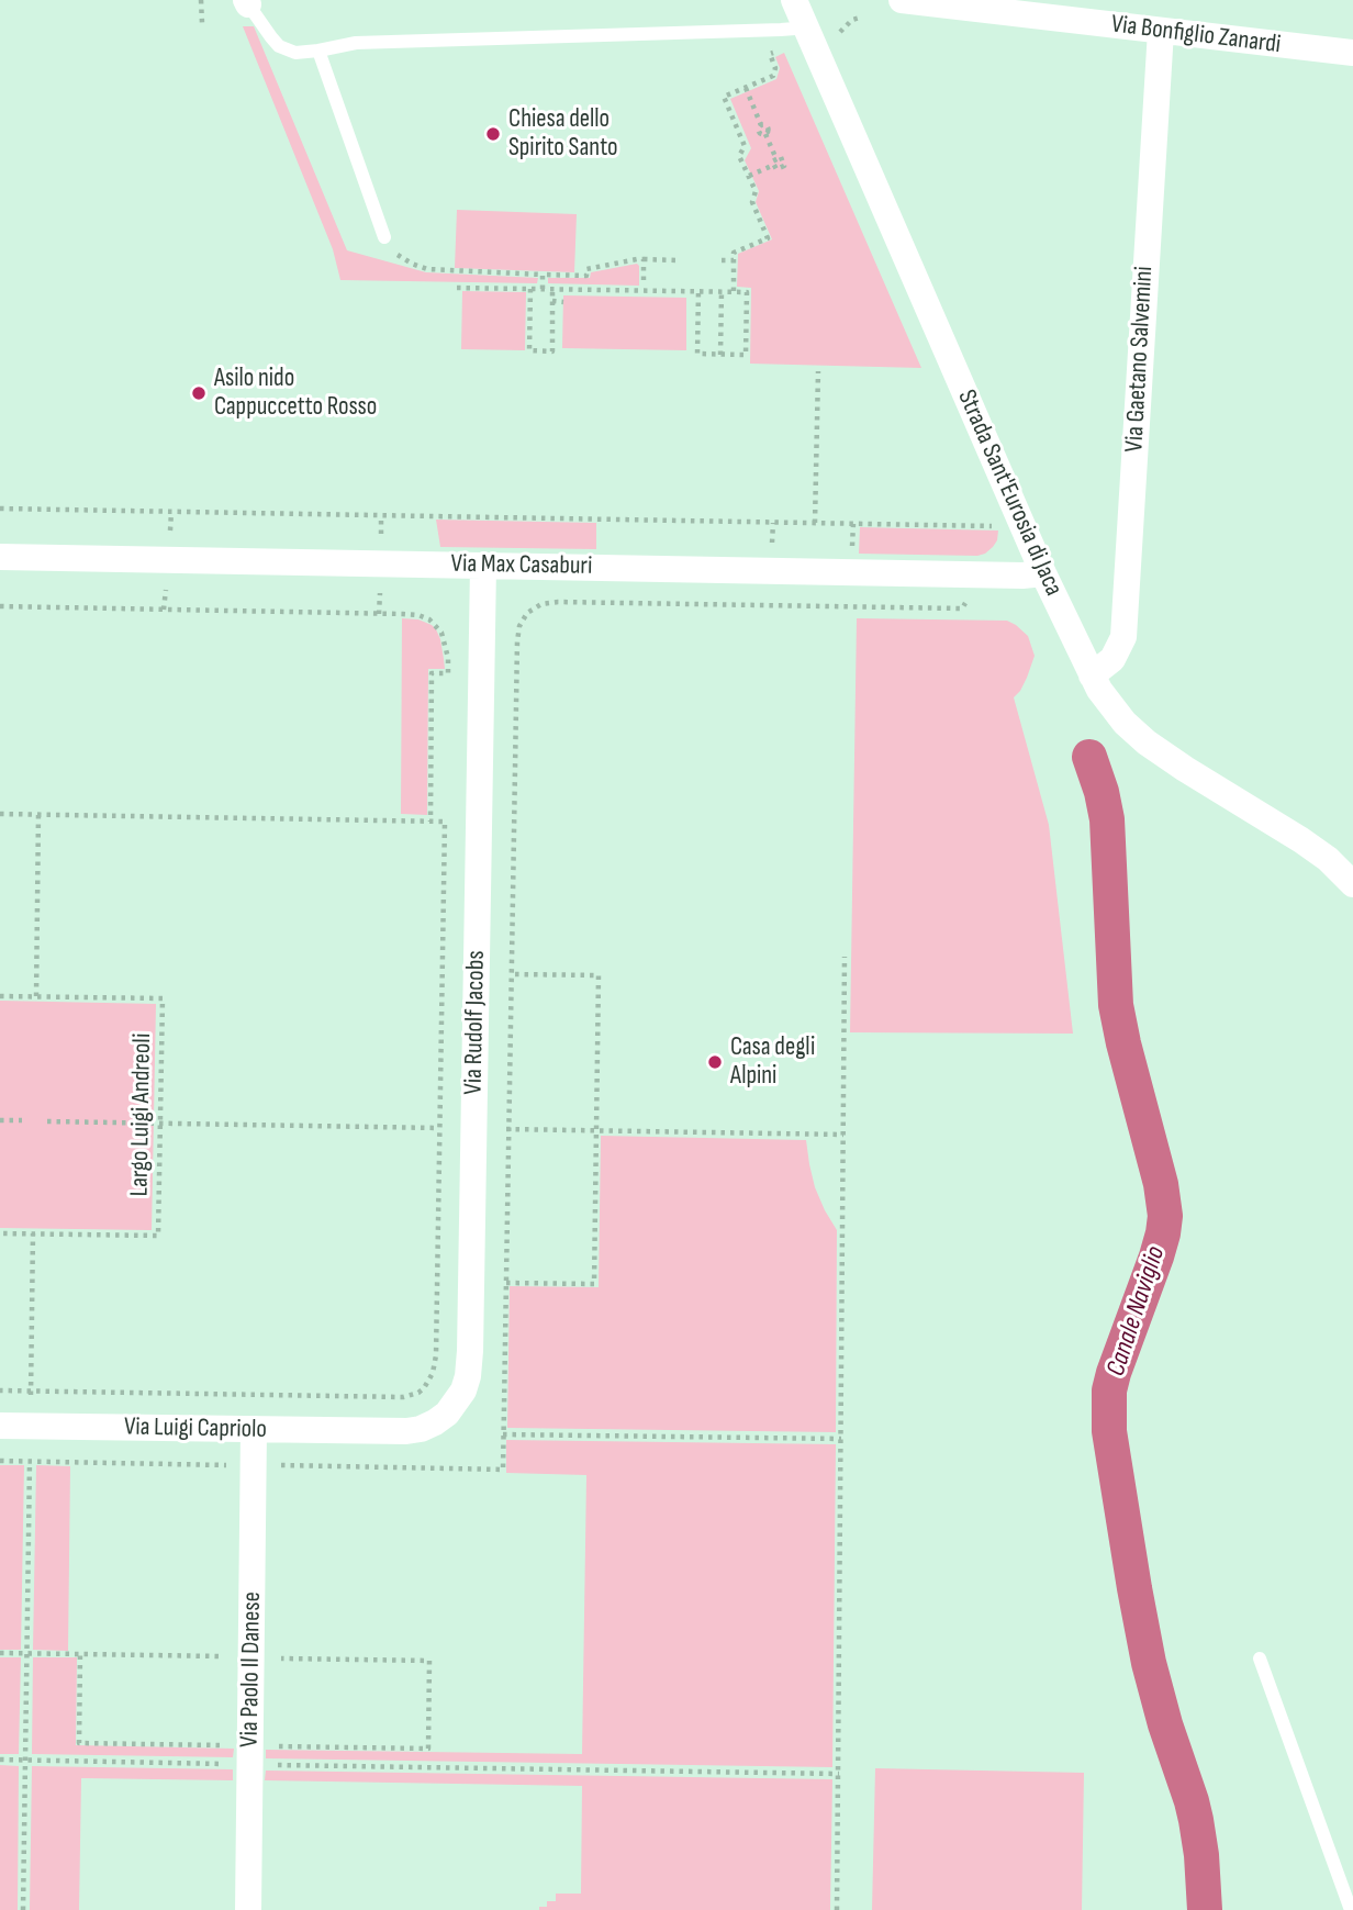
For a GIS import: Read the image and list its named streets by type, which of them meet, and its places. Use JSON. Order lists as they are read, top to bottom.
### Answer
{
  "streets": {
    "street": [
      "Via Bonfiglio Zanardi",
      "Via Gaetano Salvemini",
      "Strada Sant'Eurosia di Jaca",
      "Via Max Casaburi",
      "Via Rudolf Jacobs",
      "Via Luigi Capriolo",
      "Via Paolo Il Danese"
    ],
    "path": ["Largo Luigi Andreoli"]
  },
  "crossings": [
    ["Via Bonfiglio Zanardi", "Via Gaetano Salvemini"],
    ["Via Gaetano Salvemini", "Strada Sant'Eurosia di Jaca"],
    ["Strada Sant'Eurosia di Jaca", "Via Max Casaburi"],
    ["Via Max Casaburi", "Via Rudolf Jacobs"],
    ["Via Rudolf Jacobs", "Via Luigi Capriolo"],
    ["Via Luigi Capriolo", "Via Paolo Il Danese"]
  ],
  "water": ["Canale Naviglio"],
  "places": ["Chiesa dello Spirito Santo", "Asilo nido Cappuccetto Rosso", "Casa degli Alpini"]
}
